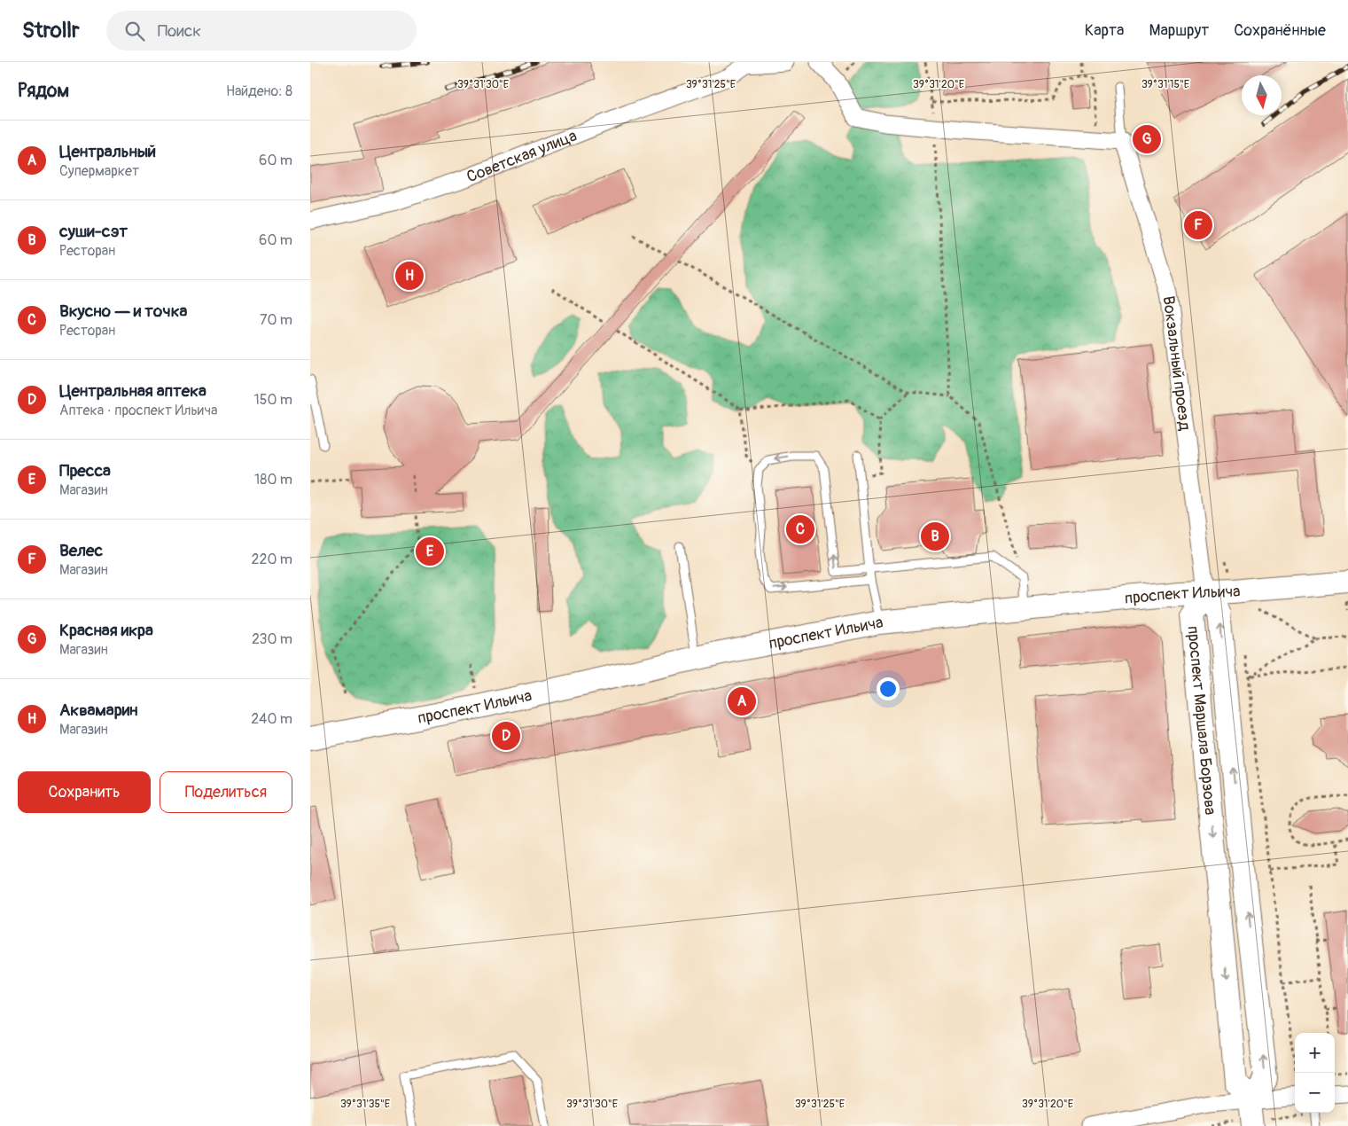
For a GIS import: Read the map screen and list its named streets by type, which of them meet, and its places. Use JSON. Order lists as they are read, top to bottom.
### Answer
{
  "streets": {
    "street": [
      "Советская улица",
      "Вокзальный проезд",
      "проспект Ильича",
      "проспект Маршала Борзова"
    ]
  },
  "crossings": [
    ["Вокзальный проезд", "проспект Ильича"],
    ["Вокзальный проезд", "проспект Маршала Борзова"],
    ["проспект Ильича", "проспект Маршала Борзова"]
  ],
  "north": "bottom",
  "page": {
    "header": "Strollr",
    "search": "Поиск",
    "nav": ["Карта", "Маршрут", "Сохранённые"],
    "heading": ["Рядом", "Найдено: 8"],
    "list": [
      {
        "mark": "A",
        "name": "Центральный",
        "note": "Супермаркет",
        "value": "60 m"
      },
      {
        "mark": "B",
        "name": "суши-сэт",
        "note": "Ресторан",
        "value": "60 m"
      },
      {
        "mark": "C",
        "name": "Вкусно — и точка",
        "note": "Ресторан",
        "value": "70 m"
      },
      {
        "mark": "D",
        "name": "Центральная аптека",
        "note": "Аптека · проспект Ильича",
        "value": "150 m"
      },
      {
        "mark": "E",
        "name": "Пресса",
        "note": "Магазин",
        "value": "180 m"
      },
      {
        "mark": "F",
        "name": "Велес",
        "note": "Магазин",
        "value": "220 m"
      },
      {
        "mark": "G",
        "name": "Красная икра",
        "note": "Магазин",
        "value": "230 m"
      },
      {
        "mark": "H",
        "name": "Аквамарин",
        "note": "Магазин",
        "value": "240 m"
      }
    ],
    "pins": [
      "G",
      "F",
      "H",
      "C",
      "B",
      "E",
      "A",
      "D"
    ],
    "buttons": ["Сохранить", "Поделиться"],
    "map_buttons": ["+", "−"]
  },
  "coordinates": [
    "39°31'30\"E",
    "39°31'25\"E",
    "39°31'20\"E",
    "39°31'15\"E",
    "39°31'35\"E"
  ]
}
